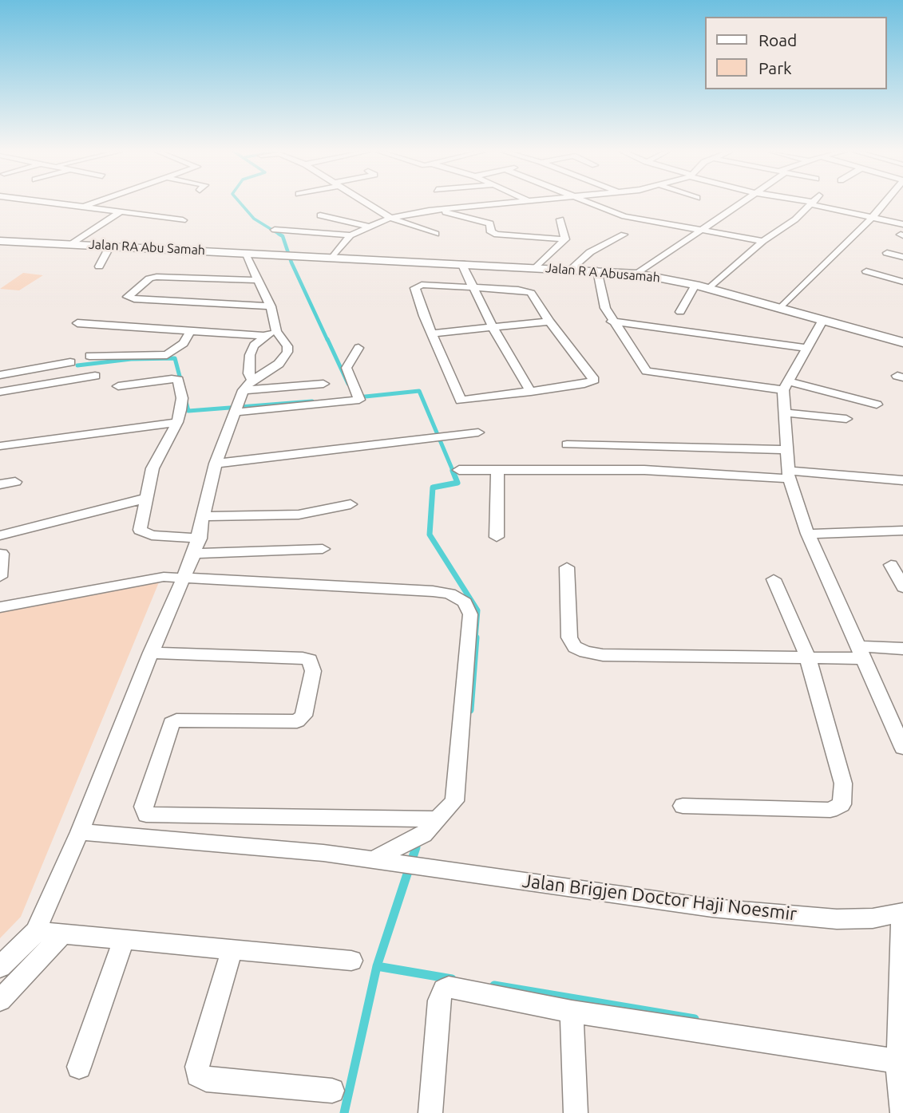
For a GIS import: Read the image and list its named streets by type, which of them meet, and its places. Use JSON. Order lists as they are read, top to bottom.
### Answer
{
  "streets": {
    "street": ["Jalan RA Abu Samah", "Jalan R A Abusamah", "Jalan Brigjen Doctor Haji Noesmir"]
  },
  "crossings": [
    ["Jalan RA Abu Samah", "Jalan R A Abusamah"]
  ],
  "legend": ["Road", "Park"]
}
